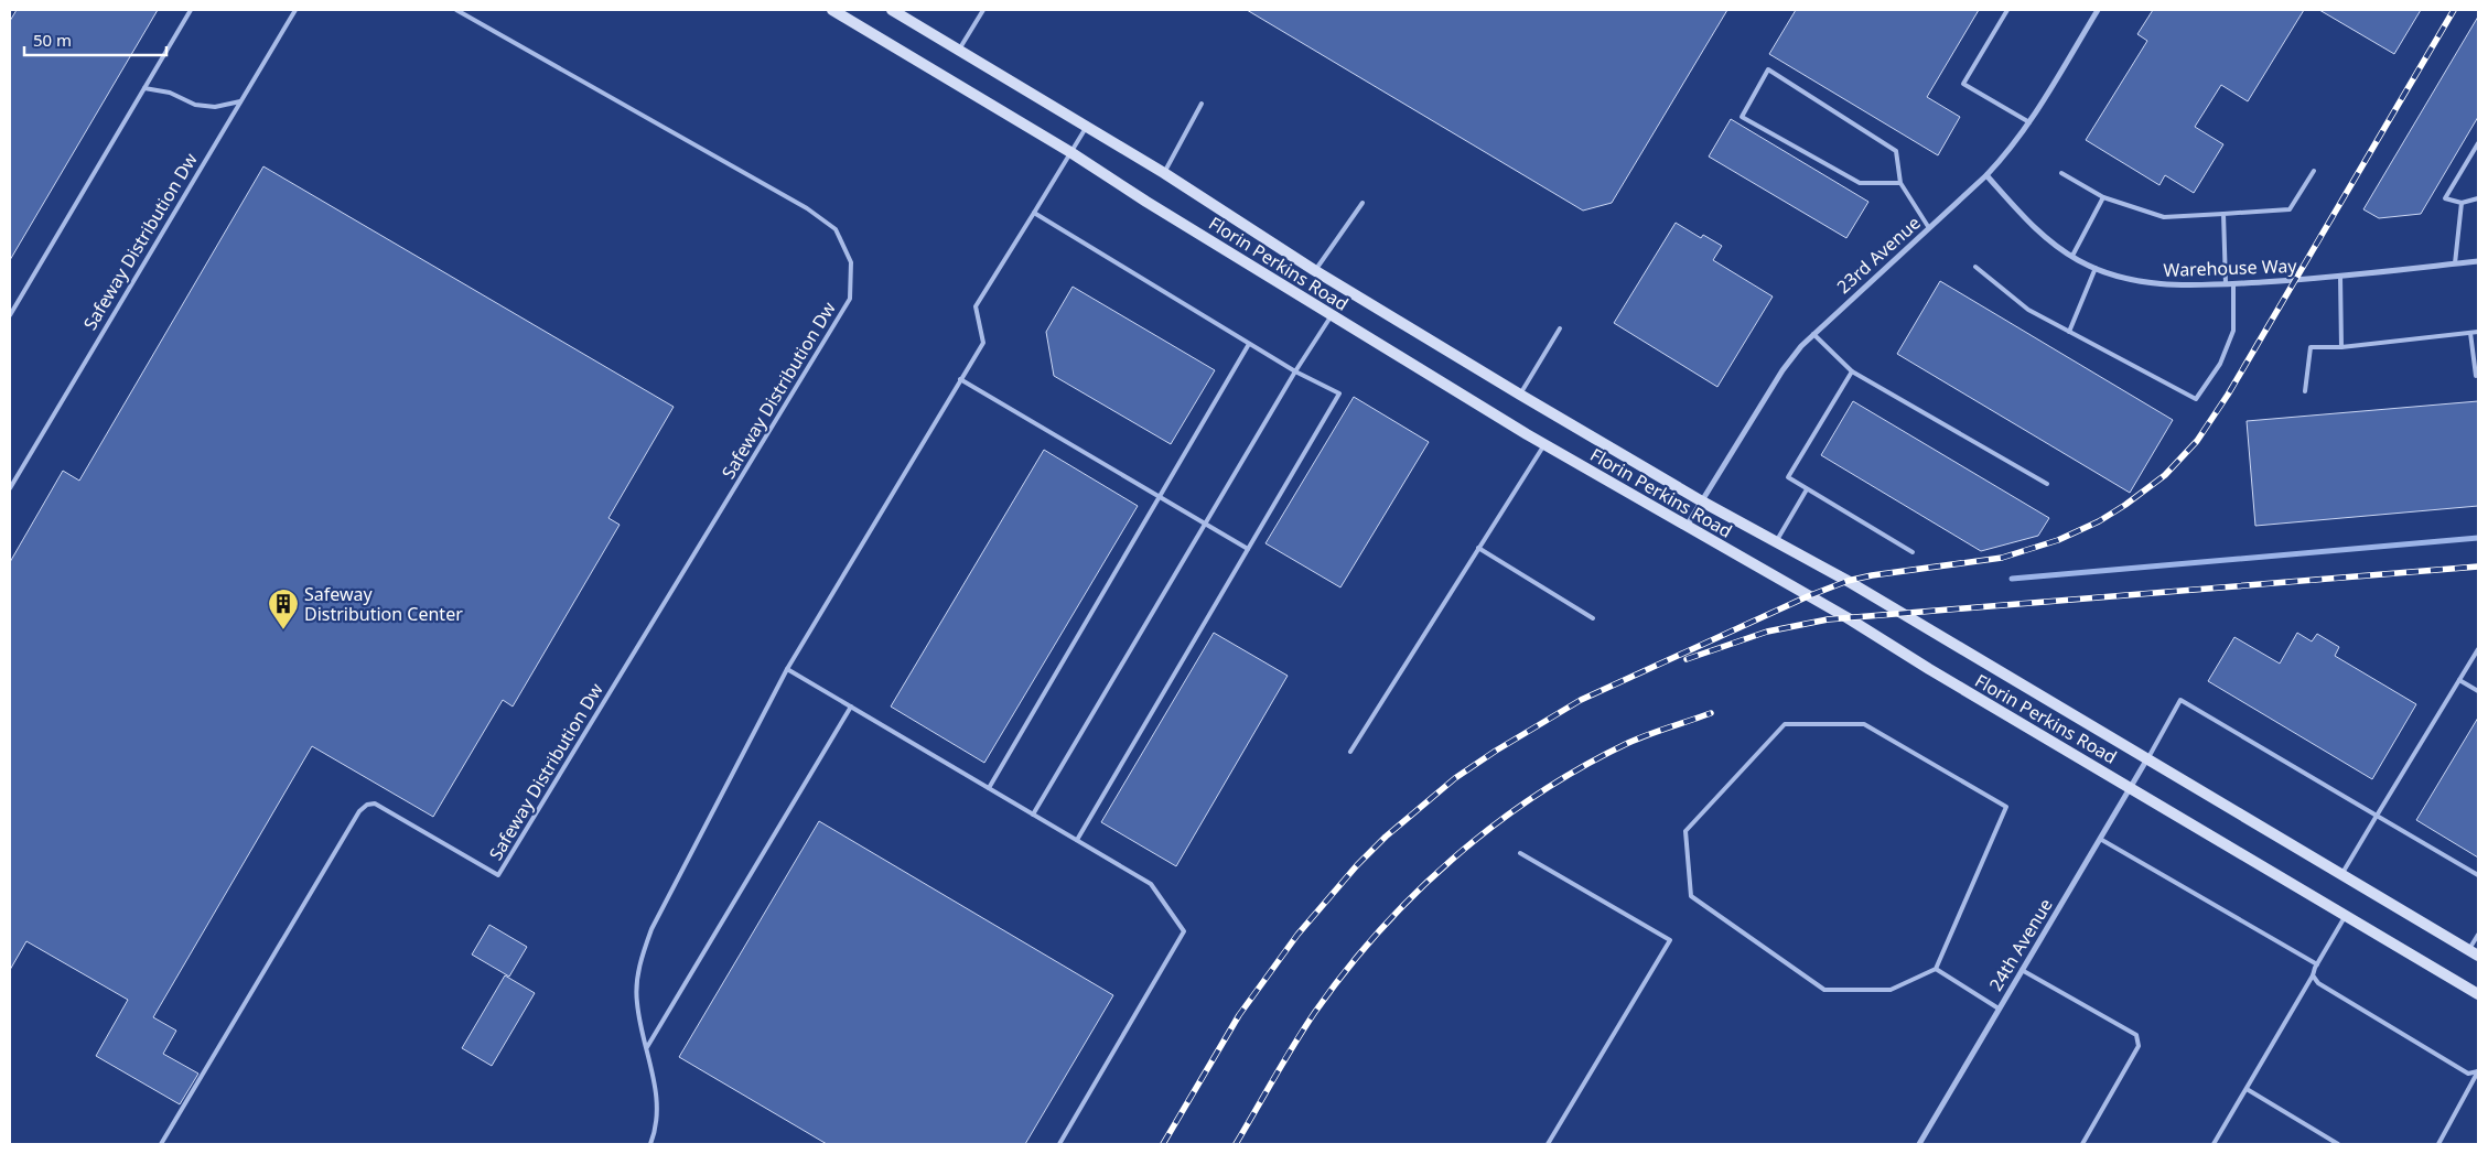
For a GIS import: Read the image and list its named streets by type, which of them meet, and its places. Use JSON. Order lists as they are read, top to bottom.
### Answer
{
  "streets": {
    "main road": ["Florin Perkins Road"],
    "street": ["23rd Avenue", "Warehouse Way", "24th Avenue"],
    "lane": ["Safeway Distribution Dw"]
  },
  "crossings": [
    ["23rd Avenue", "Florin Perkins Road"],
    ["23rd Avenue", "Warehouse Way"],
    ["Florin Perkins Road", "24th Avenue"]
  ],
  "places": {
    "building": ["Safeway Distribution Center"]
  },
  "scale_bar": "50 m"
}
